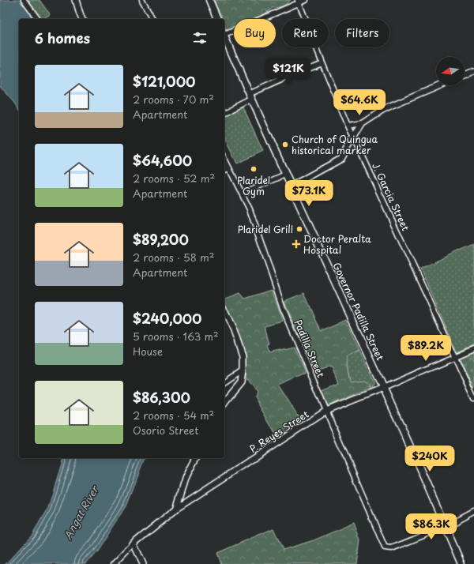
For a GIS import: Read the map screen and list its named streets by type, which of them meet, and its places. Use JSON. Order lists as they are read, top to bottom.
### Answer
{
  "streets": {
    "main road": ["Governor Padilla Street"],
    "street": ["J. Garcia Street", "Padilla Street", "P. Reyes Street"]
  },
  "crossings": [
    ["J. Garcia Street", "P. Reyes Street"],
    ["Governor Padilla Street", "Padilla Street"],
    ["Governor Padilla Street", "P. Reyes Street"],
    ["Padilla Street", "P. Reyes Street"]
  ],
  "water": ["Angat River"],
  "places": {
    "other": ["Church of Quingua historical marker", "Plaridel Gym", "Plaridel Grill"],
    "health": ["Doctor Peralta Hospital"]
  },
  "north": "left",
  "page": {
    "chip": ["Buy", "Rent", "Filters"],
    "heading": "6 homes",
    "list": [
      {
        "name": "$121,000",
        "note": "2 rooms · 70 m² · Apartment"
      },
      {
        "name": "$64,600",
        "note": "2 rooms · 52 m² · Apartment"
      },
      {
        "name": "$89,200",
        "note": "2 rooms · 58 m² · Apartment"
      },
      {
        "name": "$240,000",
        "note": "5 rooms · 163 m² · House"
      },
      {
        "name": "$86,300",
        "note": "2 rooms · 54 m² · Osorio Street"
      }
    ],
    "price": [
      "$121K",
      "$64.6K",
      "$73.1K",
      "$89.2K",
      "$240K",
      "$86.3K"
    ]
  }
}
